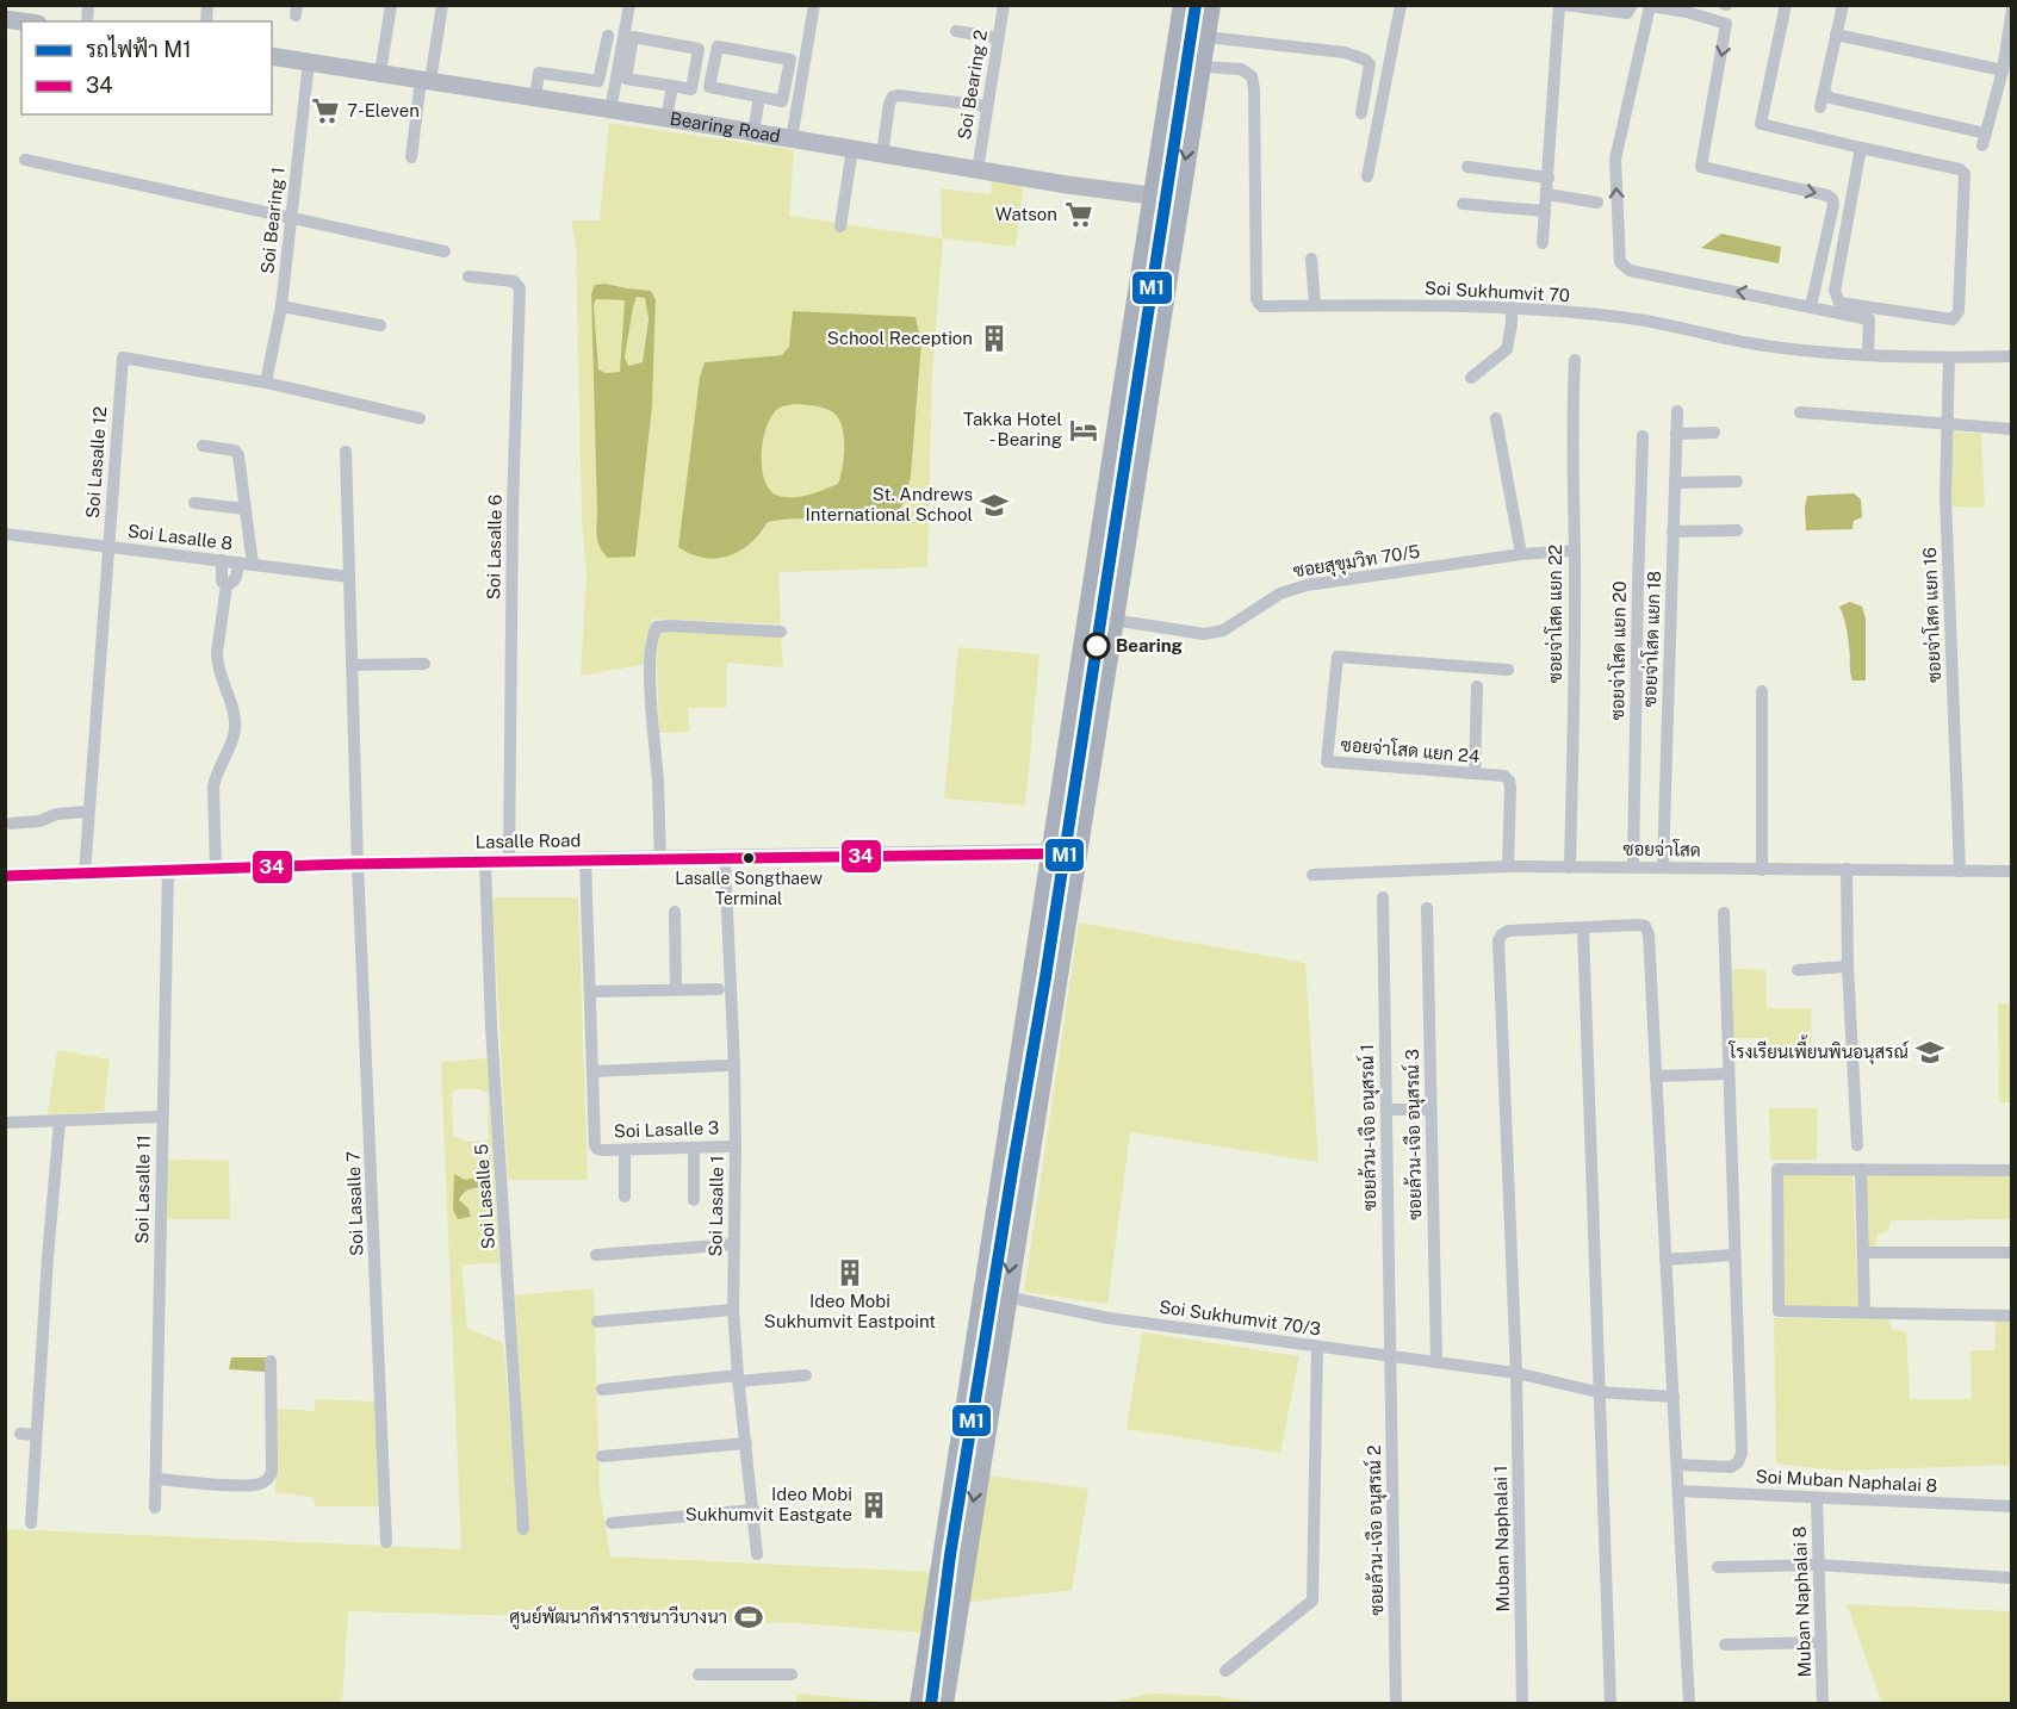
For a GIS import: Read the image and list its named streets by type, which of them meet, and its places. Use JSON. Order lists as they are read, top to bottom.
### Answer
{
  "streets": {
    "main road": ["Bearing Road"],
    "street": [
      "Soi Bearing 2",
      "Soi Bearing 1",
      "Soi Sukhumvit 70",
      "Soi Lasalle 12",
      "Soi Lasalle 8",
      "Soi Lasalle 6",
      "ซอยสุขุมวิท 70/5",
      "ซอยจ่าโสด แยก 22",
      "ซอยจ่าโสด แยก 16",
      "ซอยจ่าโสด แยก 18",
      "ซอยจ่าโสด แยก 20",
      "ซอยจ่าโสด แยก 24",
      "Lasalle Road",
      "ซอยจ่าโสด",
      "ซอยล้วน-เจือ อนุสรณ์ 1",
      "Soi Lasalle 3",
      "ซอยล้วน-เจือ อนุสรณ์ 3",
      "Soi Lasalle 11",
      "Soi Lasalle 5",
      "Soi Lasalle 7",
      "Soi Lasalle 1",
      "Soi Sukhumvit 70/3",
      "Soi Muban Naphalai 8",
      "ซอยล้วน-เจือ อนุสรณ์ 2",
      "Muban Naphalai 1",
      "Muban Naphalai 8"
    ]
  },
  "crossings": [
    ["Soi Bearing 2", "Bearing Road"],
    ["Bearing Road", "Soi Bearing 1"],
    ["Soi Bearing 1", "Soi Lasalle 12"],
    ["Soi Sukhumvit 70", "ซอยจ่าโสด แยก 16"],
    ["Soi Lasalle 12", "Soi Lasalle 8"],
    ["Soi Lasalle 12", "Lasalle Road"],
    ["Soi Lasalle 6", "Lasalle Road"],
    ["ซอยสุขุมวิท 70/5", "ซอยจ่าโสด แยก 22"],
    ["ซอยจ่าโสด แยก 22", "ซอยจ่าโสด"],
    ["ซอยจ่าโสด แยก 16", "ซอยจ่าโสด"],
    ["ซอยจ่าโสด แยก 18", "ซอยจ่าโสด"],
    ["ซอยจ่าโสด แยก 20", "ซอยจ่าโสด"],
    ["ซอยจ่าโสด แยก 24", "ซอยจ่าโสด"],
    ["Lasalle Road", "Soi Lasalle 3"],
    ["Lasalle Road", "Soi Lasalle 11"],
    ["Lasalle Road", "Soi Lasalle 5"],
    ["Lasalle Road", "Soi Lasalle 7"],
    ["Lasalle Road", "Soi Lasalle 1"],
    ["ซอยล้วน-เจือ อนุสรณ์ 1", "Soi Sukhumvit 70/3"],
    ["ซอยล้วน-เจือ อนุสรณ์ 1", "ซอยล้วน-เจือ อนุสรณ์ 2"],
    ["ซอยล้วน-เจือ อนุสรณ์ 3", "Soi Sukhumvit 70/3"],
    ["Soi Sukhumvit 70/3", "ซอยล้วน-เจือ อนุสรณ์ 2"],
    ["Soi Sukhumvit 70/3", "Muban Naphalai 1"],
    ["Soi Muban Naphalai 8", "Muban Naphalai 8"]
  ],
  "places": {
    "supermarket": ["7-Eleven", "Watson"],
    "building": ["School Reception", "Ideo Mobi Sukhumvit Eastpoint", "Ideo Mobi Sukhumvit Eastgate"],
    "hotel": ["Takka Hotel - Bearing"],
    "school or university": ["St. Andrews International School", "โรงเรียนเพี้ยนพินอนุสรณ์"],
    "other": ["Bearing", "Lasalle Songthaew Terminal"],
    "sports": ["ศูนย์พัฒนากีฬาราชนาวีบางนา"]
  },
  "lines": ["metro line M1", "transit line 34"],
  "legend": ["รถไฟฟ้า M1", "34"]
}
